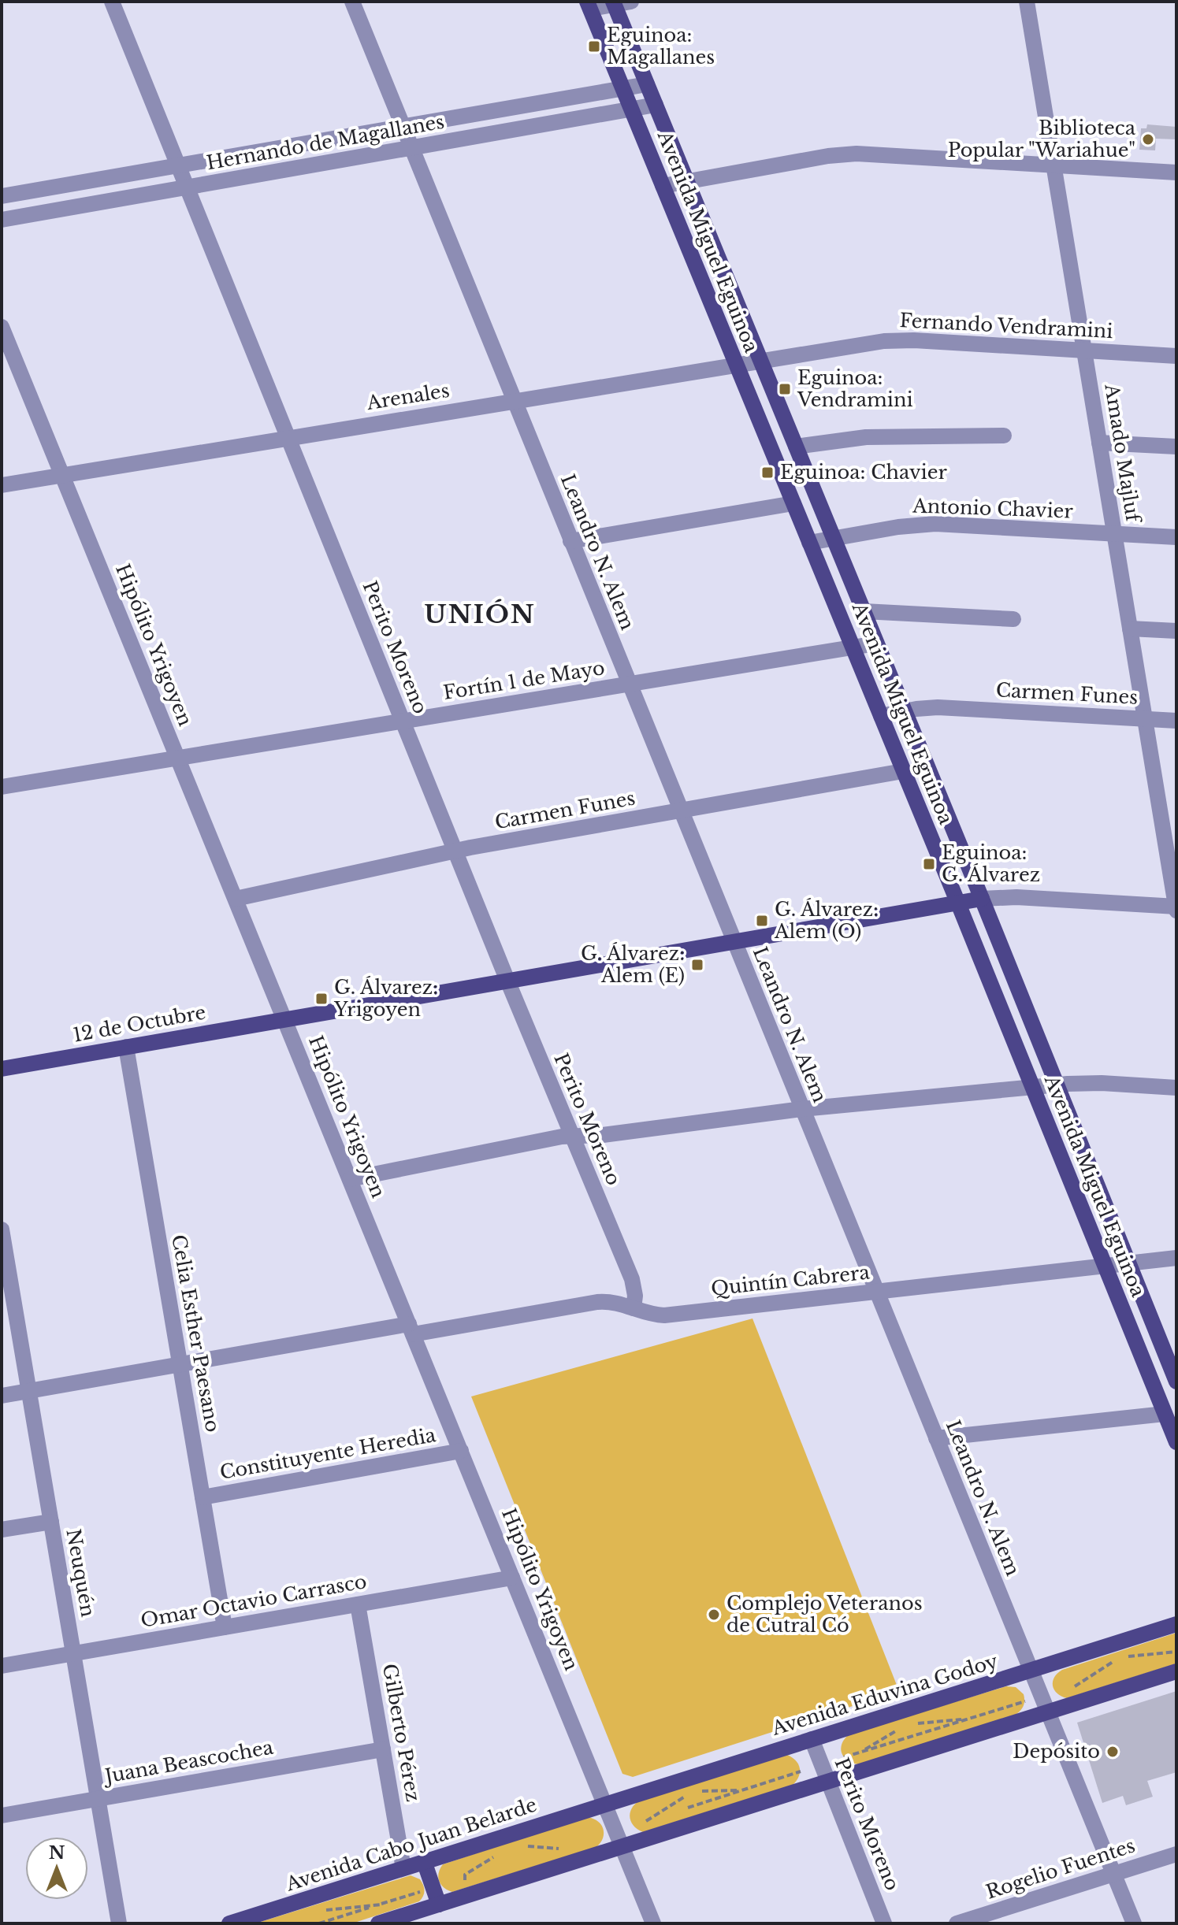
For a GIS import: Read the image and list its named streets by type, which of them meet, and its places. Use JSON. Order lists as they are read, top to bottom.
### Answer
{
  "streets": {
    "main road": [
      "Avenida Miguel Eguinoa",
      "12 de Octubre",
      "Avenida Eduvina Godoy",
      "Avenida Cabo Juan Belarde"
    ],
    "street": [
      "Hernando de Magallanes",
      "Fernando Vendramini",
      "Arenales",
      "Amado Majluf",
      "Antonio Chavier",
      "Leandro N. Alem",
      "Hipólito Yrigoyen",
      "Perito Moreno",
      "Fortín 1 de Mayo",
      "Carmen Funes",
      "Quintín Cabrera",
      "Celia Esther Paesano",
      "Constituyente Heredia",
      "Neuquén",
      "Omar Octavio Carrasco",
      "Gilberto Pérez",
      "Juana Beascochea",
      "Rogelio Fuentes"
    ]
  },
  "crossings": [
    ["Hernando de Magallanes", "Avenida Miguel Eguinoa"],
    ["Hernando de Magallanes", "Leandro N. Alem"],
    ["Hernando de Magallanes", "Perito Moreno"],
    ["Avenida Miguel Eguinoa", "Fernando Vendramini"],
    ["Avenida Miguel Eguinoa", "Arenales"],
    ["Avenida Miguel Eguinoa", "Antonio Chavier"],
    ["Avenida Miguel Eguinoa", "Fortín 1 de Mayo"],
    ["Avenida Miguel Eguinoa", "Carmen Funes"],
    ["Avenida Miguel Eguinoa", "12 de Octubre"],
    ["Avenida Miguel Eguinoa", "Quintín Cabrera"],
    ["Fernando Vendramini", "Arenales"],
    ["Fernando Vendramini", "Amado Majluf"],
    ["Arenales", "Leandro N. Alem"],
    ["Arenales", "Hipólito Yrigoyen"],
    ["Arenales", "Perito Moreno"],
    ["Amado Majluf", "Antonio Chavier"],
    ["Amado Majluf", "Carmen Funes"],
    ["Leandro N. Alem", "Fortín 1 de Mayo"],
    ["Leandro N. Alem", "Carmen Funes"],
    ["Leandro N. Alem", "12 de Octubre"],
    ["Leandro N. Alem", "Quintín Cabrera"],
    ["Leandro N. Alem", "Avenida Eduvina Godoy"],
    ["Leandro N. Alem", "Rogelio Fuentes"],
    ["Hipólito Yrigoyen", "Fortín 1 de Mayo"],
    ["Hipólito Yrigoyen", "Carmen Funes"],
    ["Hipólito Yrigoyen", "12 de Octubre"],
    ["Hipólito Yrigoyen", "Quintín Cabrera"],
    ["Hipólito Yrigoyen", "Constituyente Heredia"],
    ["Hipólito Yrigoyen", "Omar Octavio Carrasco"],
    ["Hipólito Yrigoyen", "Avenida Eduvina Godoy"],
    ["Hipólito Yrigoyen", "Avenida Cabo Juan Belarde"],
    ["Perito Moreno", "Fortín 1 de Mayo"],
    ["Perito Moreno", "Carmen Funes"],
    ["Perito Moreno", "12 de Octubre"],
    ["Perito Moreno", "Quintín Cabrera"],
    ["Perito Moreno", "Avenida Eduvina Godoy"],
    ["12 de Octubre", "Celia Esther Paesano"],
    ["Quintín Cabrera", "Celia Esther Paesano"],
    ["Quintín Cabrera", "Neuquén"],
    ["Celia Esther Paesano", "Constituyente Heredia"],
    ["Celia Esther Paesano", "Omar Octavio Carrasco"],
    ["Neuquén", "Omar Octavio Carrasco"],
    ["Neuquén", "Juana Beascochea"],
    ["Omar Octavio Carrasco", "Gilberto Pérez"],
    ["Avenida Eduvina Godoy", "Avenida Cabo Juan Belarde"],
    ["Gilberto Pérez", "Juana Beascochea"],
    ["Gilberto Pérez", "Avenida Cabo Juan Belarde"]
  ],
  "districts": ["UNIÓN"],
  "places": {
    "transit": [
      "Eguinoa: Magallanes",
      "Eguinoa: Vendramini",
      "Eguinoa: Chavier",
      "Eguinoa: G. Álvarez",
      "G. Álvarez: Alem (O)",
      "G. Álvarez: Alem (E)",
      "G. Álvarez: Yrigoyen"
    ],
    "other": ["Biblioteca Popular \"Wariahue\"", "Complejo Veteranos de Cutral Có", "Depósito"]
  },
  "north": "top"
}
